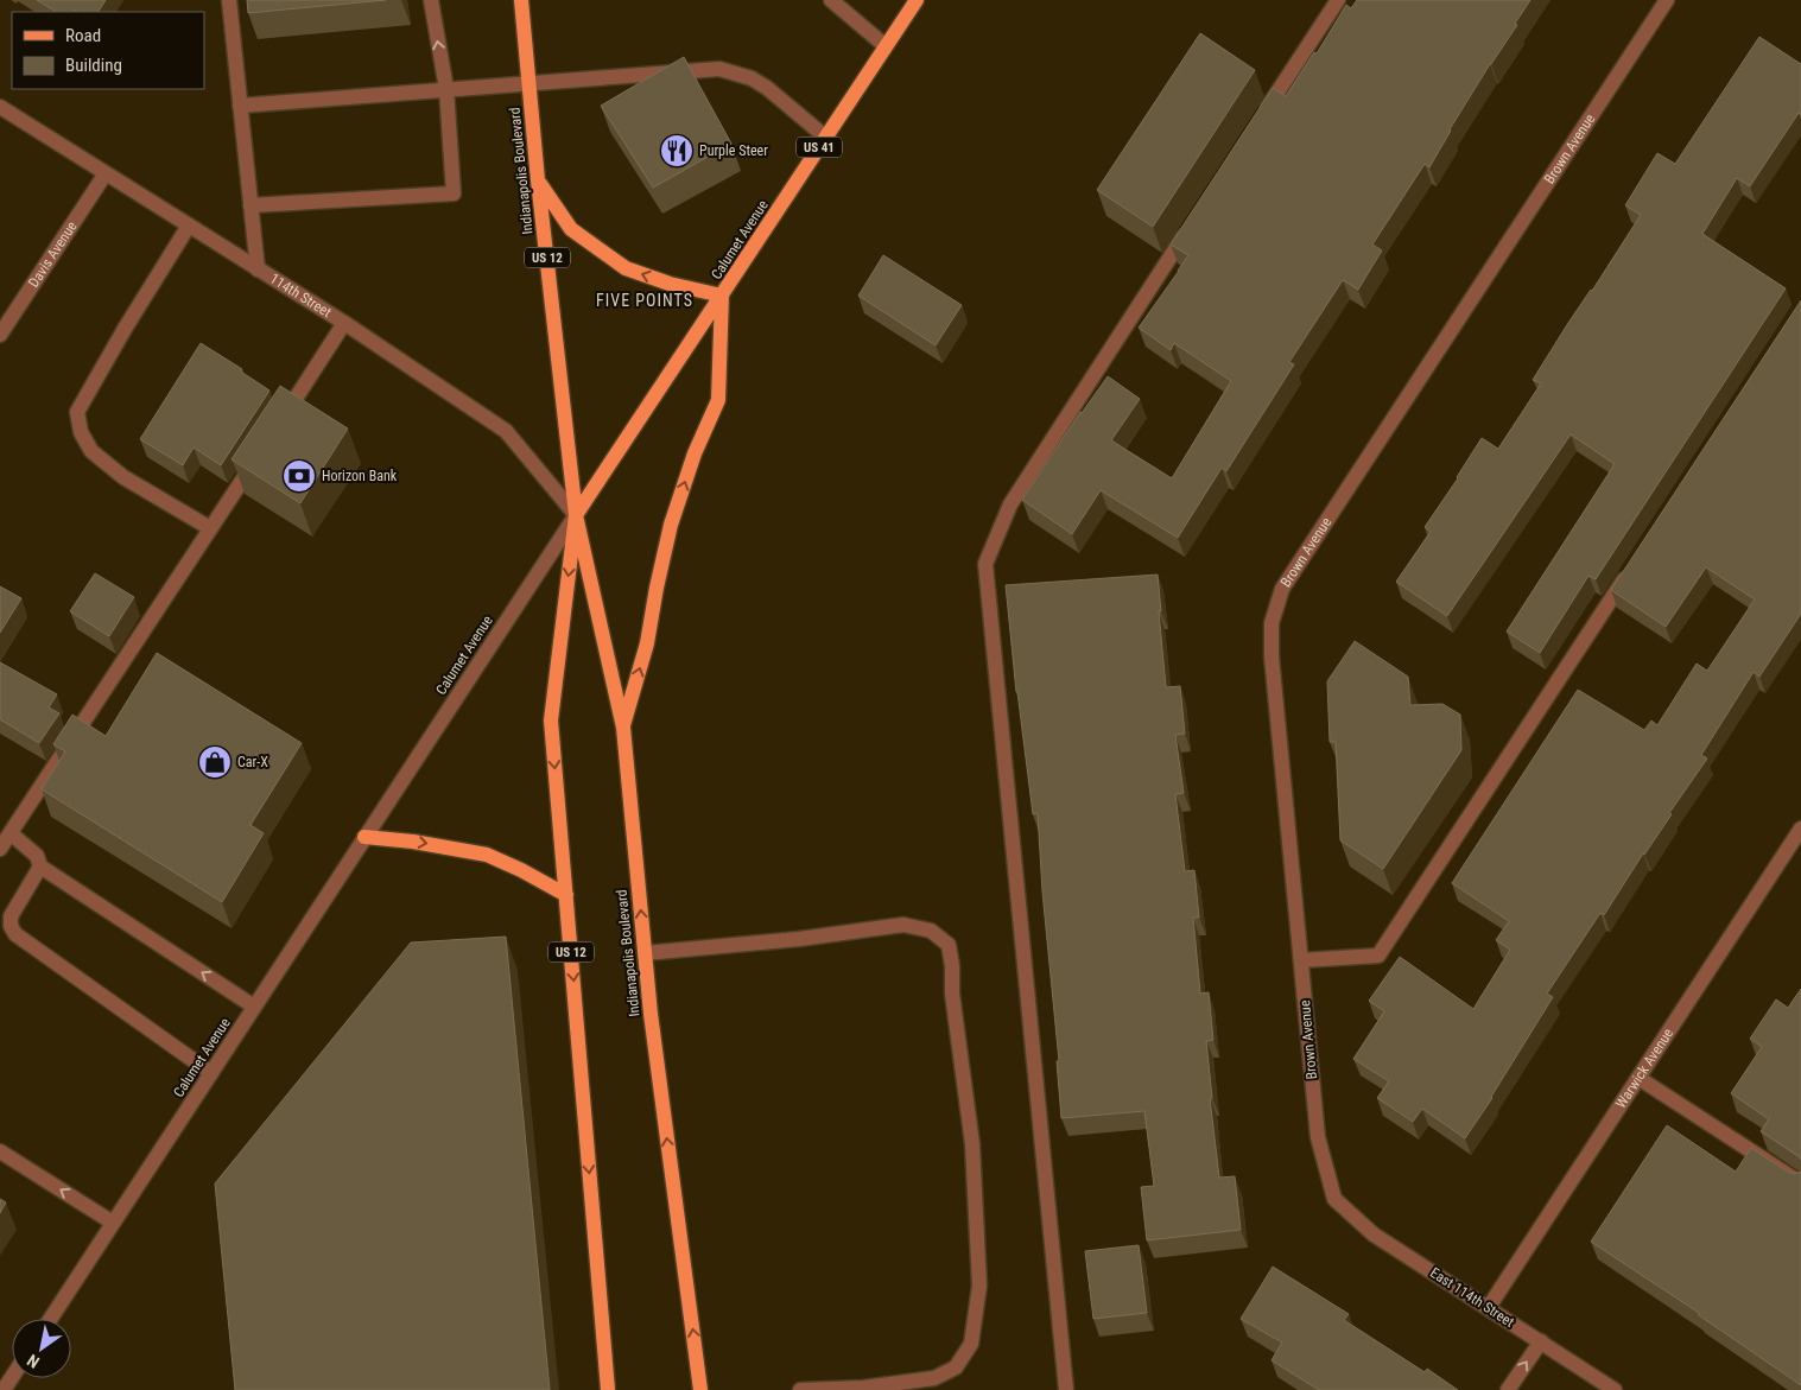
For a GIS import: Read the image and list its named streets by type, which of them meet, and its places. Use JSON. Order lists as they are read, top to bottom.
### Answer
{
  "streets": {
    "main road": [
      "US 41",
      "Indianapolis Boulevard",
      "Calumet Avenue",
      "US 12"
    ],
    "street": [
      "Brown Avenue",
      "Davis Avenue",
      "114th Street",
      "Warwick Avenue",
      "East 114th Street"
    ]
  },
  "crossings": [
    ["Brown Avenue", "East 114th Street"],
    ["Indianapolis Boulevard", "Calumet Avenue"],
    ["Indianapolis Boulevard", "114th Street"],
    ["Calumet Avenue", "114th Street"],
    ["Davis Avenue", "114th Street"],
    ["Warwick Avenue", "East 114th Street"]
  ],
  "districts": ["FIVE POINTS"],
  "places": {
    "restaurant": ["Purple Steer"],
    "bank": ["Horizon Bank"],
    "shop": ["Car-X"]
  },
  "legend": ["Road", "Building"],
  "north": "bottom left"
}
